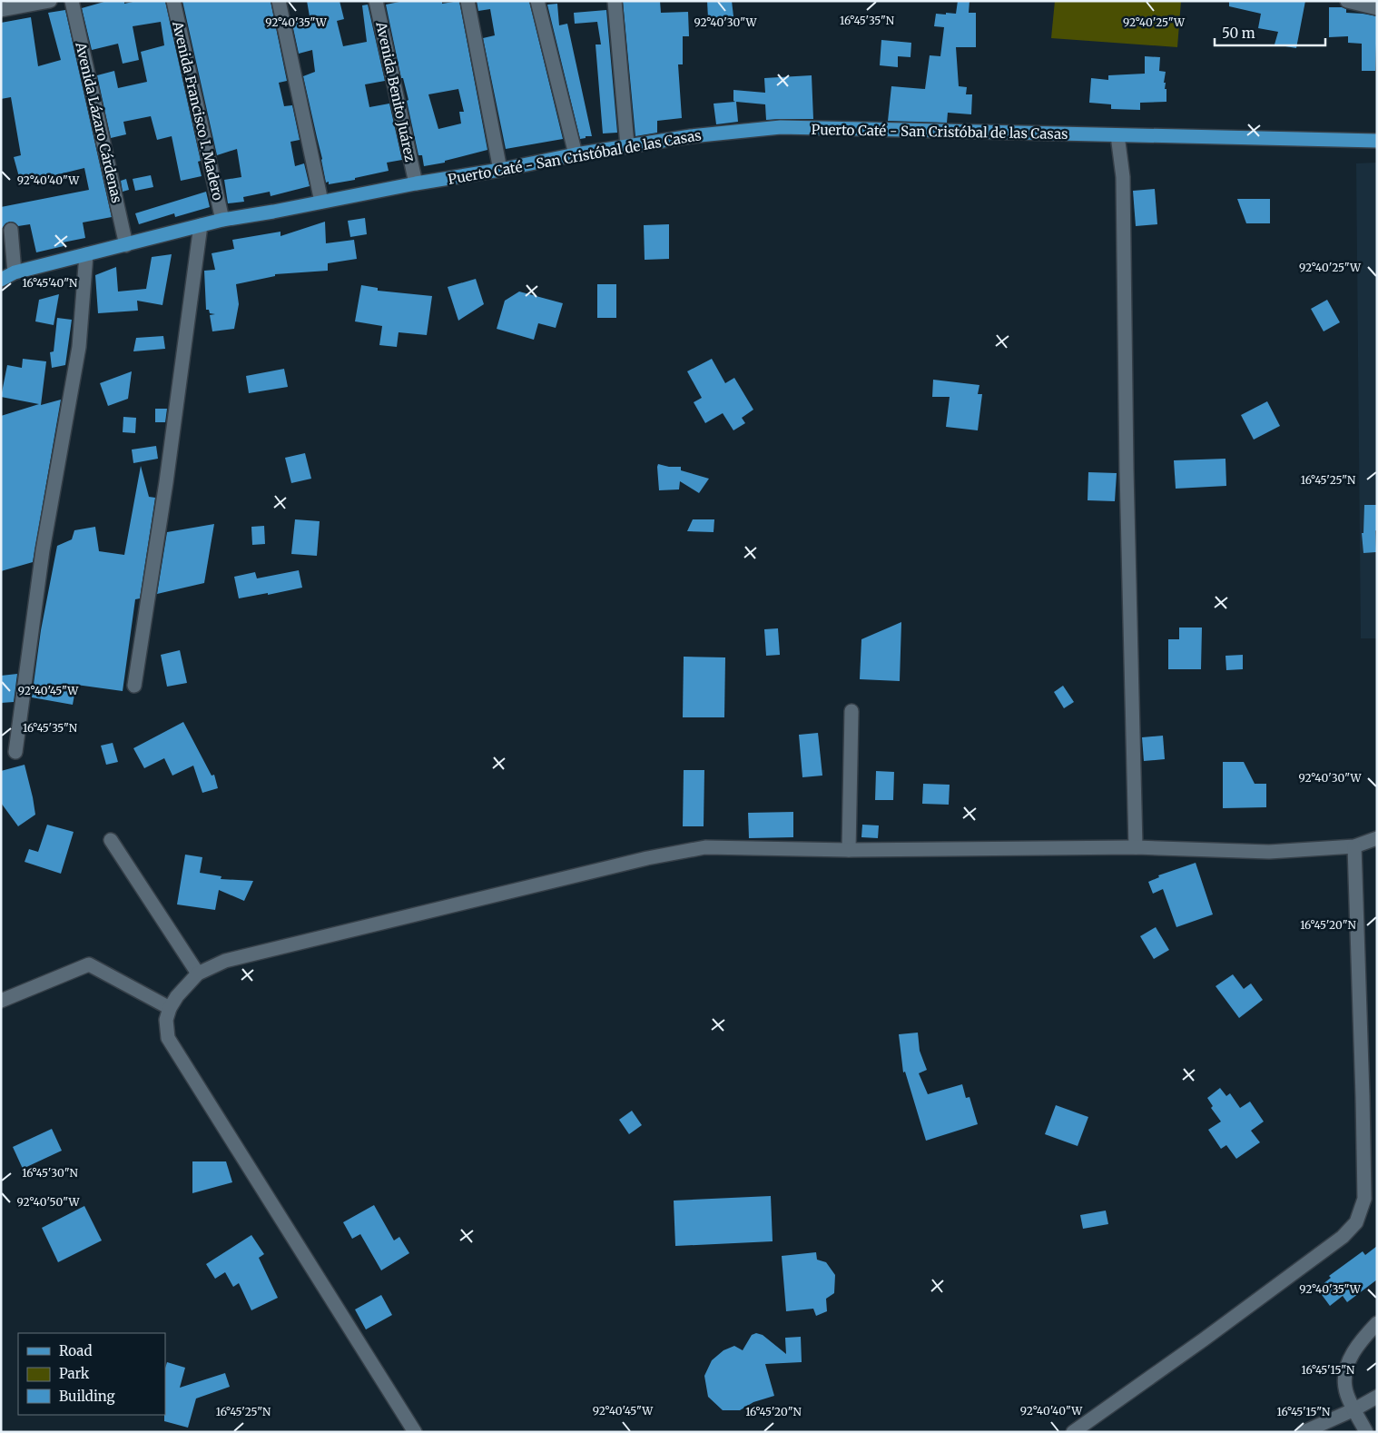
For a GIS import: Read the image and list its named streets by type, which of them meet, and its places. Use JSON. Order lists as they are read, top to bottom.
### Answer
{
  "streets": {
    "main road": ["Puerto Caté - San Cristóbal de las Casas"],
    "street": ["Avenida Benito Juárez", "Avenida Francisco I. Madero", "Avenida Lázaro Cárdenas"]
  },
  "crossings": [
    ["Avenida Benito Juárez", "Puerto Caté - San Cristóbal de las Casas"],
    ["Avenida Francisco I. Madero", "Puerto Caté - San Cristóbal de las Casas"],
    ["Avenida Lázaro Cárdenas", "Puerto Caté - San Cristóbal de las Casas"]
  ],
  "legend": ["Road", "Park", "Building"],
  "scale_bar": "50 m",
  "coordinates": [
    "16°45'35\"N",
    "92°40'35\"W",
    "92°40'30\"W",
    "92°40'25\"W",
    "92°40'40\"W",
    "16°45'40\"N",
    "16°45'25\"N",
    "92°40'45\"W",
    "16°45'20\"N",
    "16°45'30\"N",
    "92°40'50\"W",
    "16°45'15\"N"
  ]
}
